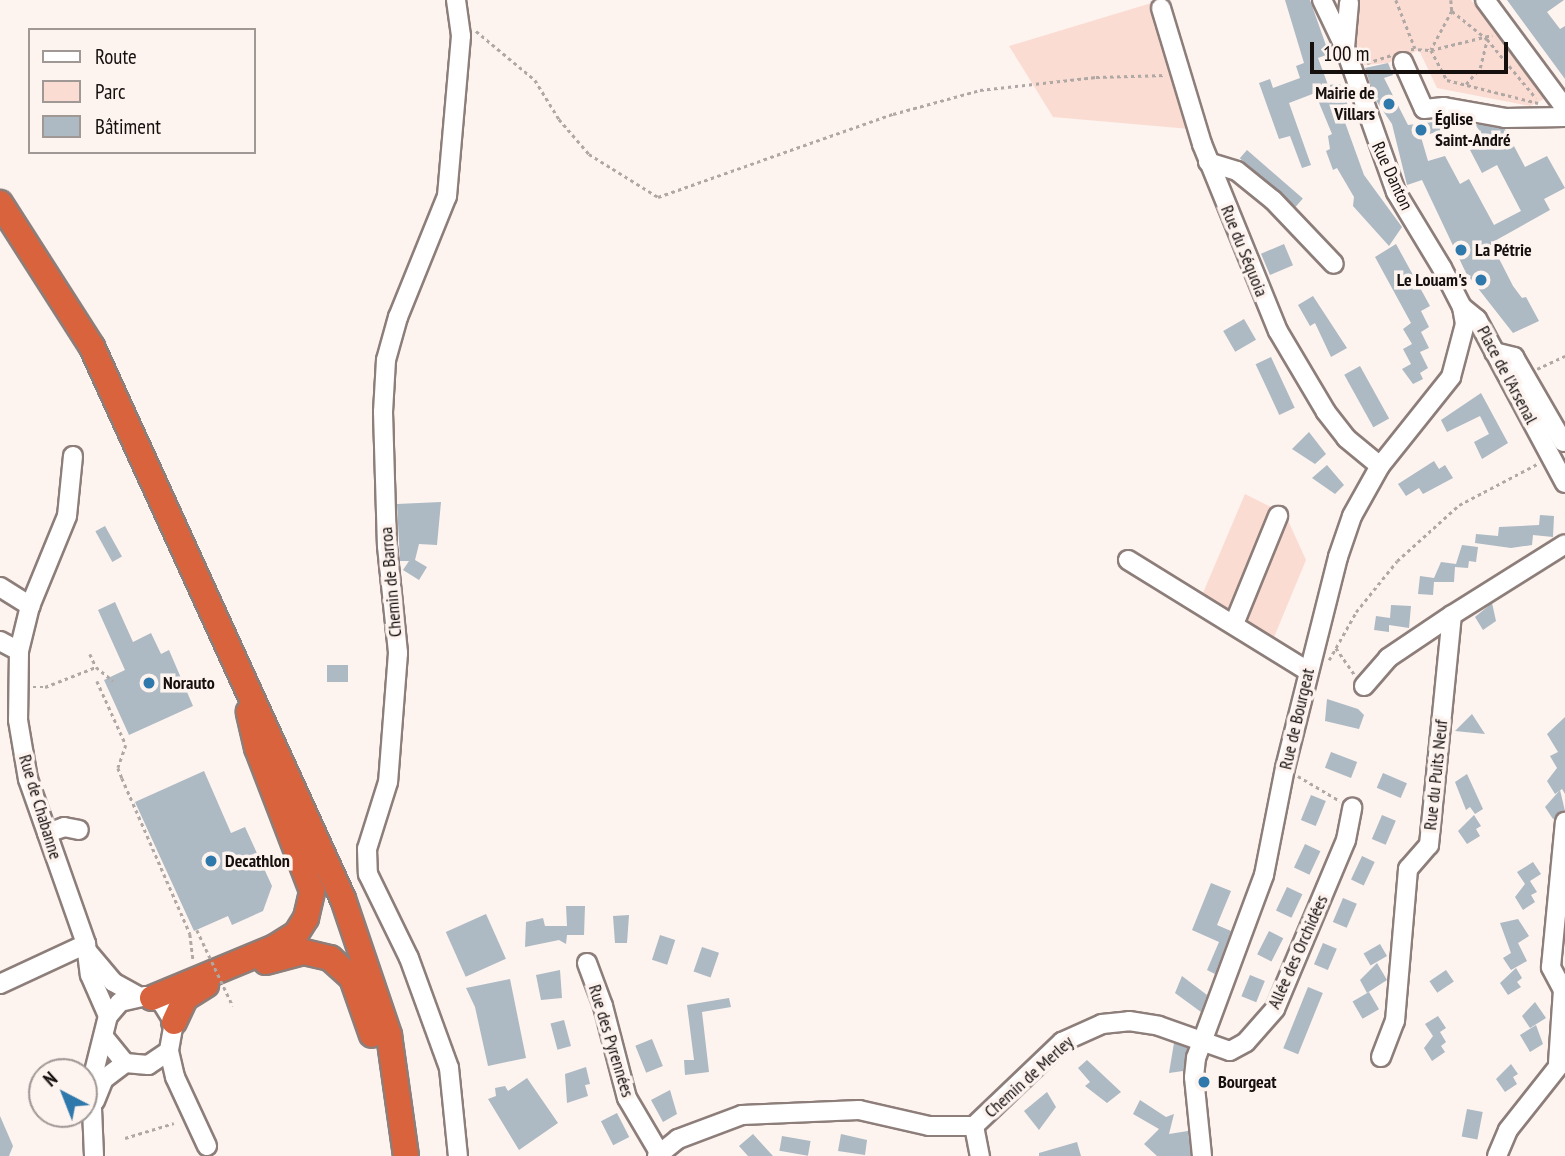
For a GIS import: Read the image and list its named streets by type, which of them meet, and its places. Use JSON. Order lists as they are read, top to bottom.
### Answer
{
  "streets": {
    "street": [
      "Rue Danton",
      "Rue du Séquoia",
      "Place de l'Arsenal",
      "Chemin de Barroa",
      "Rue de Bourgeat",
      "Rue du Puits Neuf",
      "Rue de Chabanne",
      "Allée des Orchidées",
      "Rue des Pyrennées",
      "Chemin de Merley"
    ]
  },
  "crossings": [
    ["Rue Danton", "Place de l'Arsenal"],
    ["Rue Danton", "Rue de Bourgeat"],
    ["Rue du Séquoia", "Rue de Bourgeat"],
    ["Place de l'Arsenal", "Rue de Bourgeat"],
    ["Rue de Bourgeat", "Allée des Orchidées"],
    ["Rue de Bourgeat", "Chemin de Merley"],
    ["Allée des Orchidées", "Chemin de Merley"],
    ["Rue des Pyrennées", "Chemin de Merley"]
  ],
  "places": [
    "Mairie de Villars",
    "Église Saint-André",
    "La Pétrie",
    "Le Louam's",
    "Norauto",
    "Decathlon",
    "Bourgeat"
  ],
  "legend": ["Route", "Parc", "Bâtiment"],
  "scale_bar": "100 m",
  "north": "top left"
}
